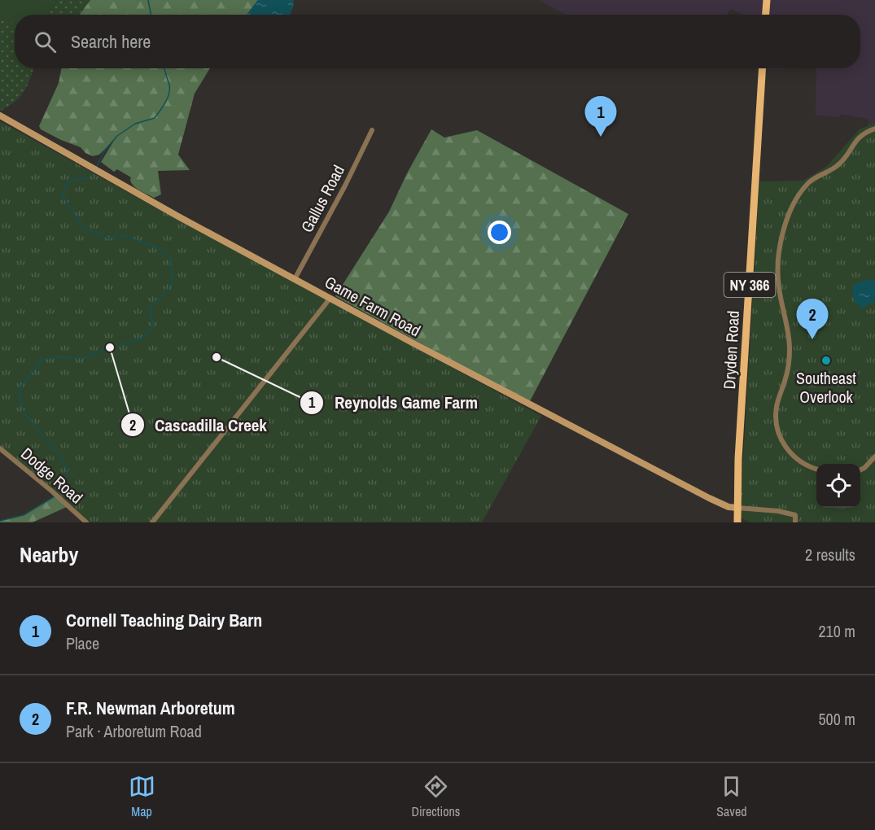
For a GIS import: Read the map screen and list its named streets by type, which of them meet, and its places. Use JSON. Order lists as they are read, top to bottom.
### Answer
{
  "streets": {
    "main road": ["NY 366", "Dryden Road"],
    "street": ["Gallus Road", "Game Farm Road", "Dodge Road"]
  },
  "crossings": [
    ["Gallus Road", "Game Farm Road"],
    ["Game Farm Road", "Dryden Road"]
  ],
  "places": ["Cascadilla Creek", "Reynolds Game Farm", "Southeast Overlook"],
  "page": {
    "search": "Search here",
    "pins": ["1", "2"],
    "heading": ["Nearby", "2 results"],
    "list": [
      {
        "mark": "1",
        "name": "Cornell Teaching Dairy Barn",
        "note": "Place",
        "value": "210 m"
      },
      {
        "mark": "2",
        "name": "F.R. Newman Arboretum",
        "note": "Park · Arboretum Road",
        "value": "500 m"
      }
    ],
    "nav": ["Map", "Directions", "Saved"]
  }
}
